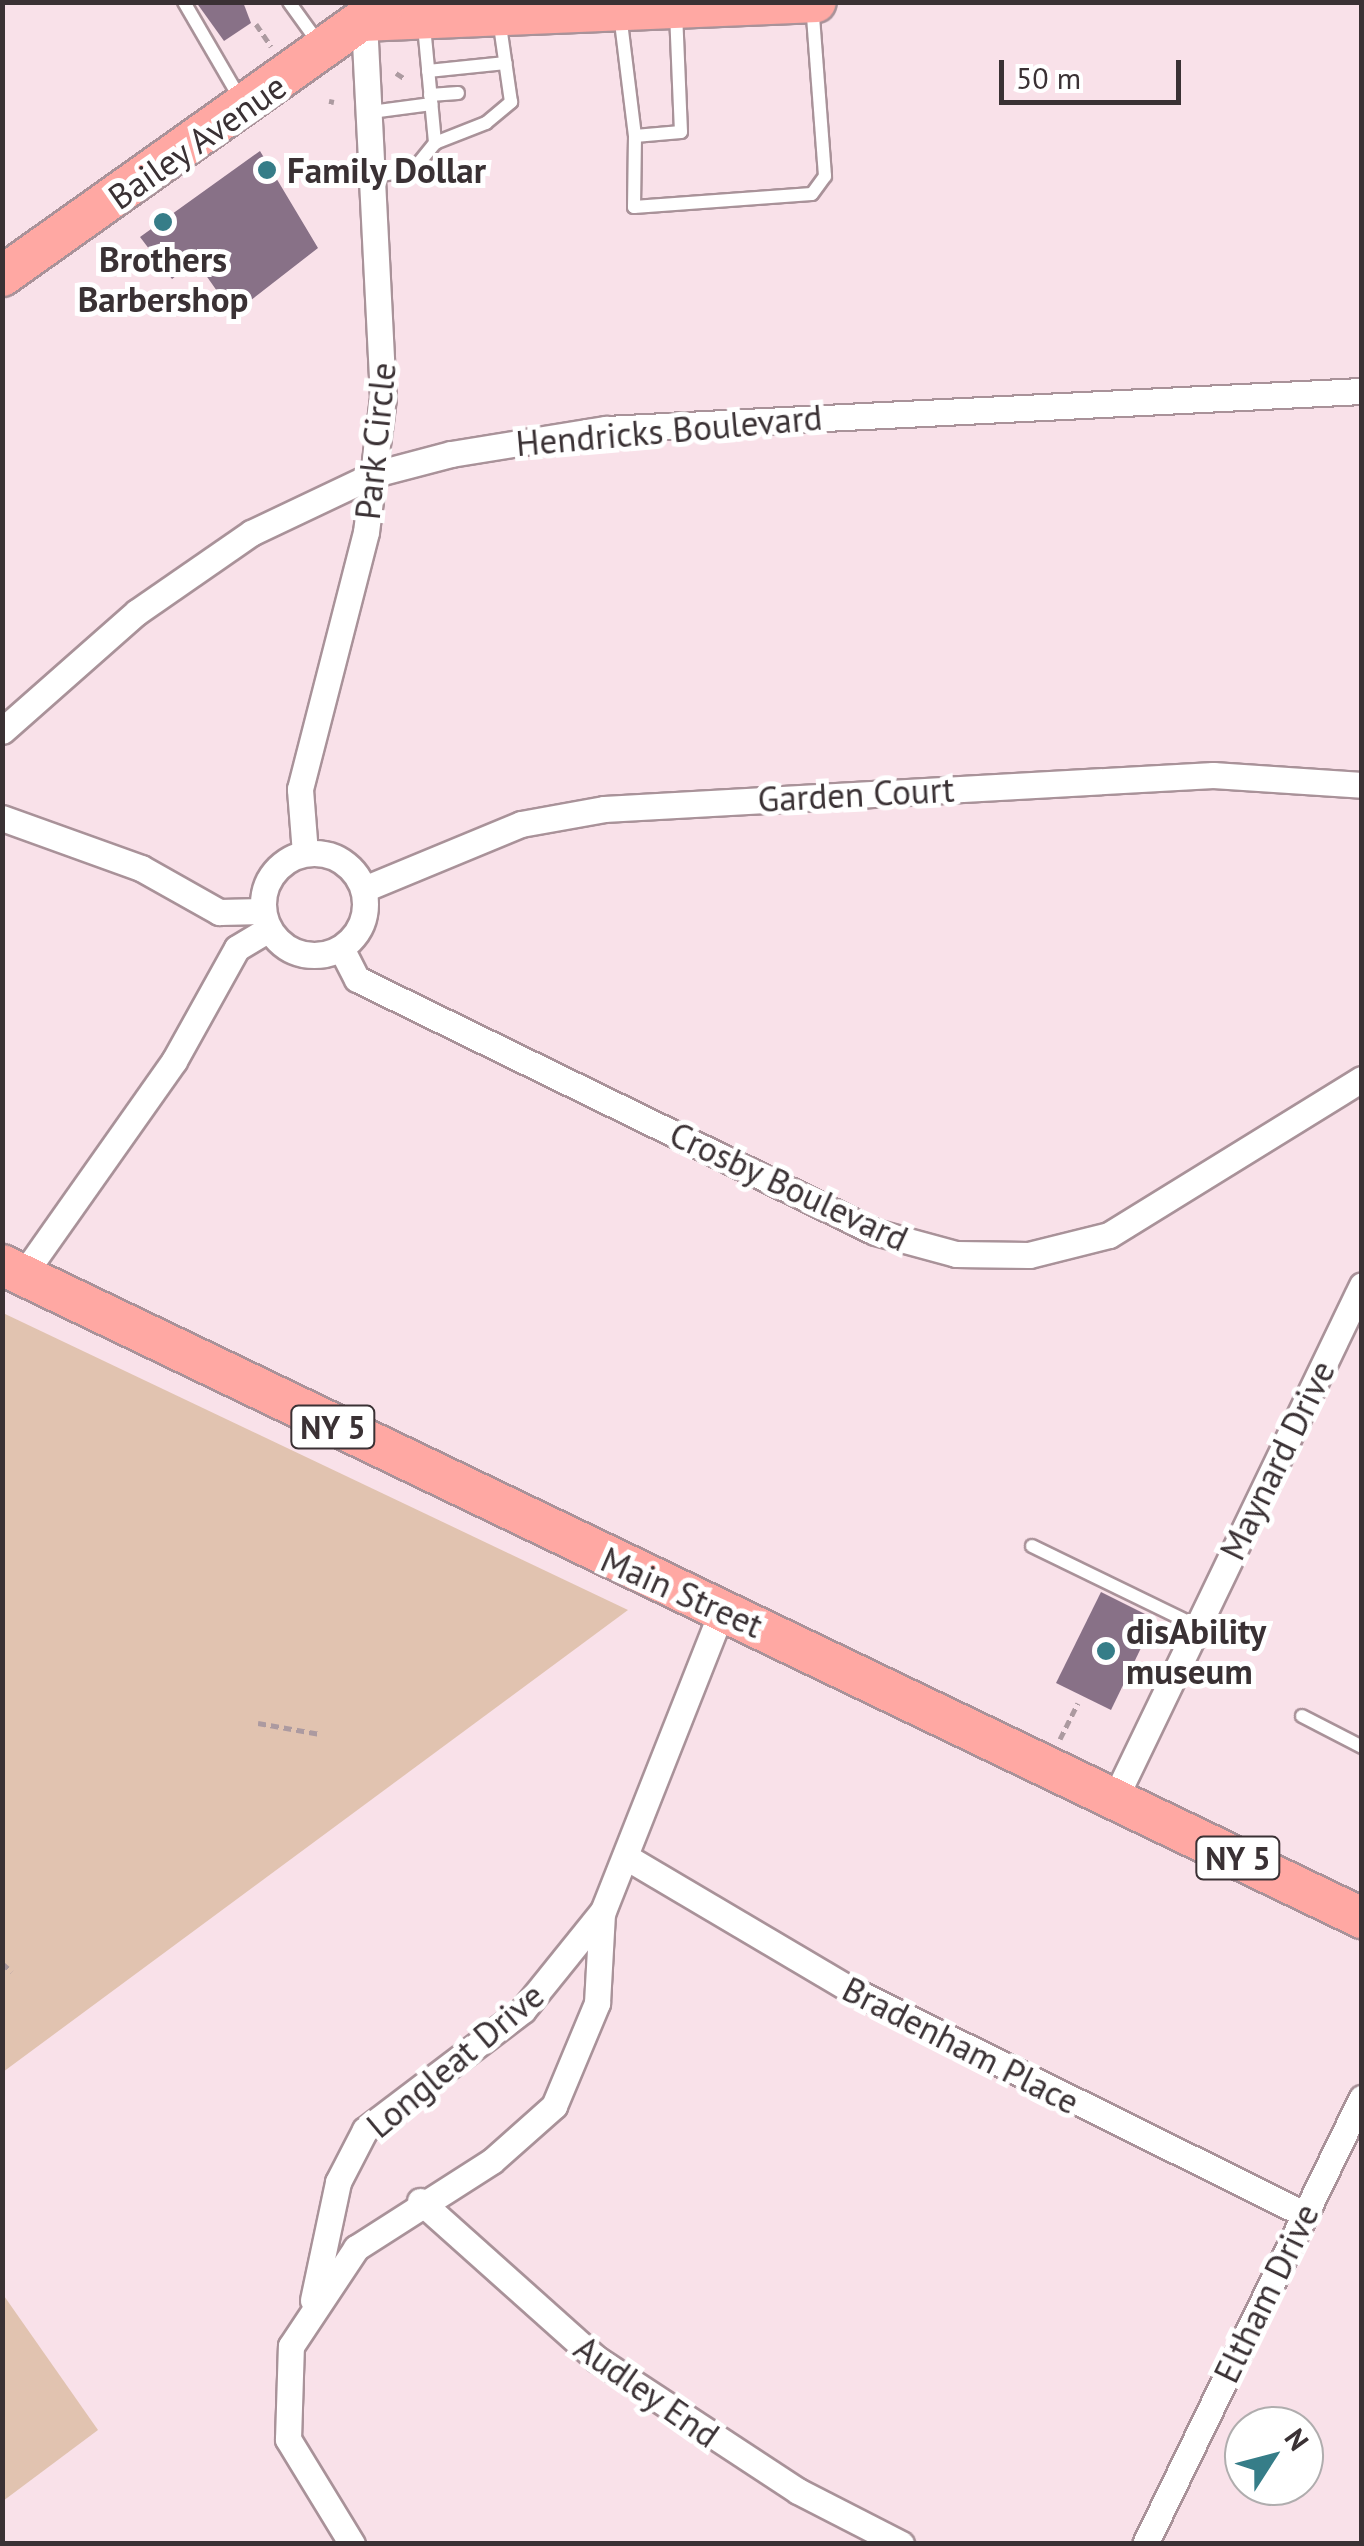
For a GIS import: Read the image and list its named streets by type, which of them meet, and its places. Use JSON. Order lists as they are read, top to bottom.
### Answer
{
  "streets": {
    "main road": ["Bailey Avenue", "NY 5", "Main Street"],
    "street": [
      "Hendricks Boulevard",
      "Park Circle",
      "Garden Court",
      "Crosby Boulevard",
      "Maynard Drive",
      "Bradenham Place",
      "Longleat Drive",
      "Eltham Drive",
      "Audley End"
    ]
  },
  "crossings": [
    ["Bailey Avenue", "Park Circle"],
    ["Hendricks Boulevard", "Park Circle"],
    ["Park Circle", "Garden Court"],
    ["Park Circle", "Crosby Boulevard"],
    ["Garden Court", "Crosby Boulevard"],
    ["Maynard Drive", "Main Street"],
    ["Main Street", "Longleat Drive"],
    ["Bradenham Place", "Longleat Drive"],
    ["Bradenham Place", "Eltham Drive"],
    ["Longleat Drive", "Audley End"]
  ],
  "places": ["Family Dollar", "Brothers Barbershop", "disAbility museum"],
  "scale_bar": "50 m",
  "north": "top right"
}
